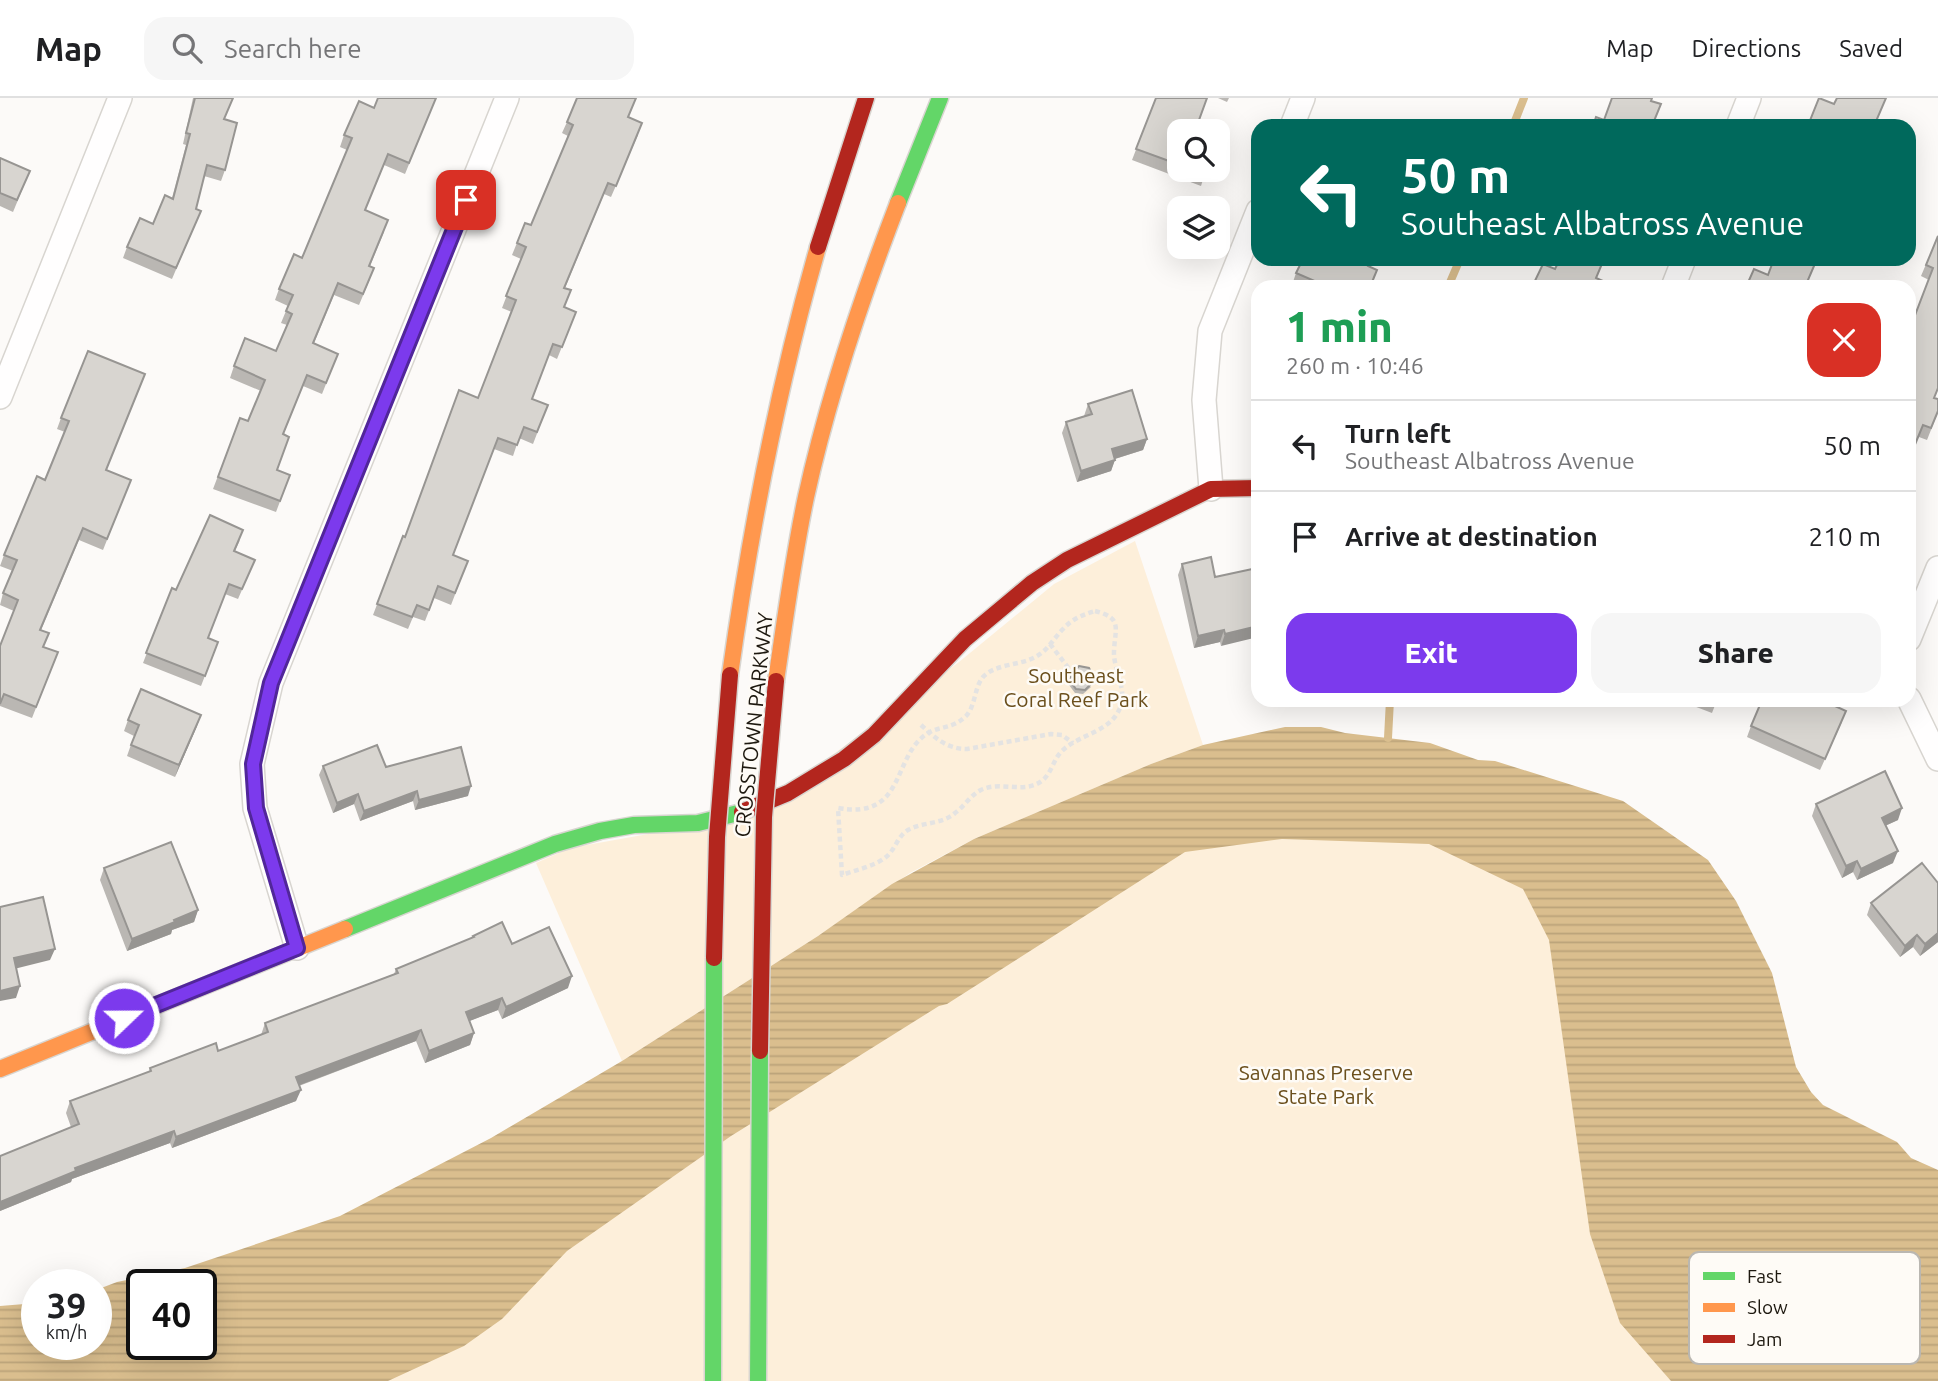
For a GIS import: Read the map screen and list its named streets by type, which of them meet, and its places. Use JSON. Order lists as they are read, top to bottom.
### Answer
{
  "streets": {
    "main road": ["CROSSTOWN PARKWAY"]
  },
  "parks": ["Southeast Coral Reef Park", "Savannas Preserve State Park"],
  "legend": ["Fast", "Slow", "Jam"],
  "page": {
    "header": "Map",
    "search": "Search here",
    "nav": ["Map", "Directions", "Saved"],
    "turn": ["50 m", "Southeast Albatross Avenue"],
    "heading": ["1 min", "260 m · 10:46"],
    "list": [
      {
        "name": "Turn left",
        "note": "Southeast Albatross Avenue",
        "value": "50 m"
      },
      {
        "name": "Arrive at destination",
        "value": "210 m"
      }
    ],
    "buttons": ["Exit", "Share"],
    "speed": "39 km/h",
    "limit": "40"
  }
}
